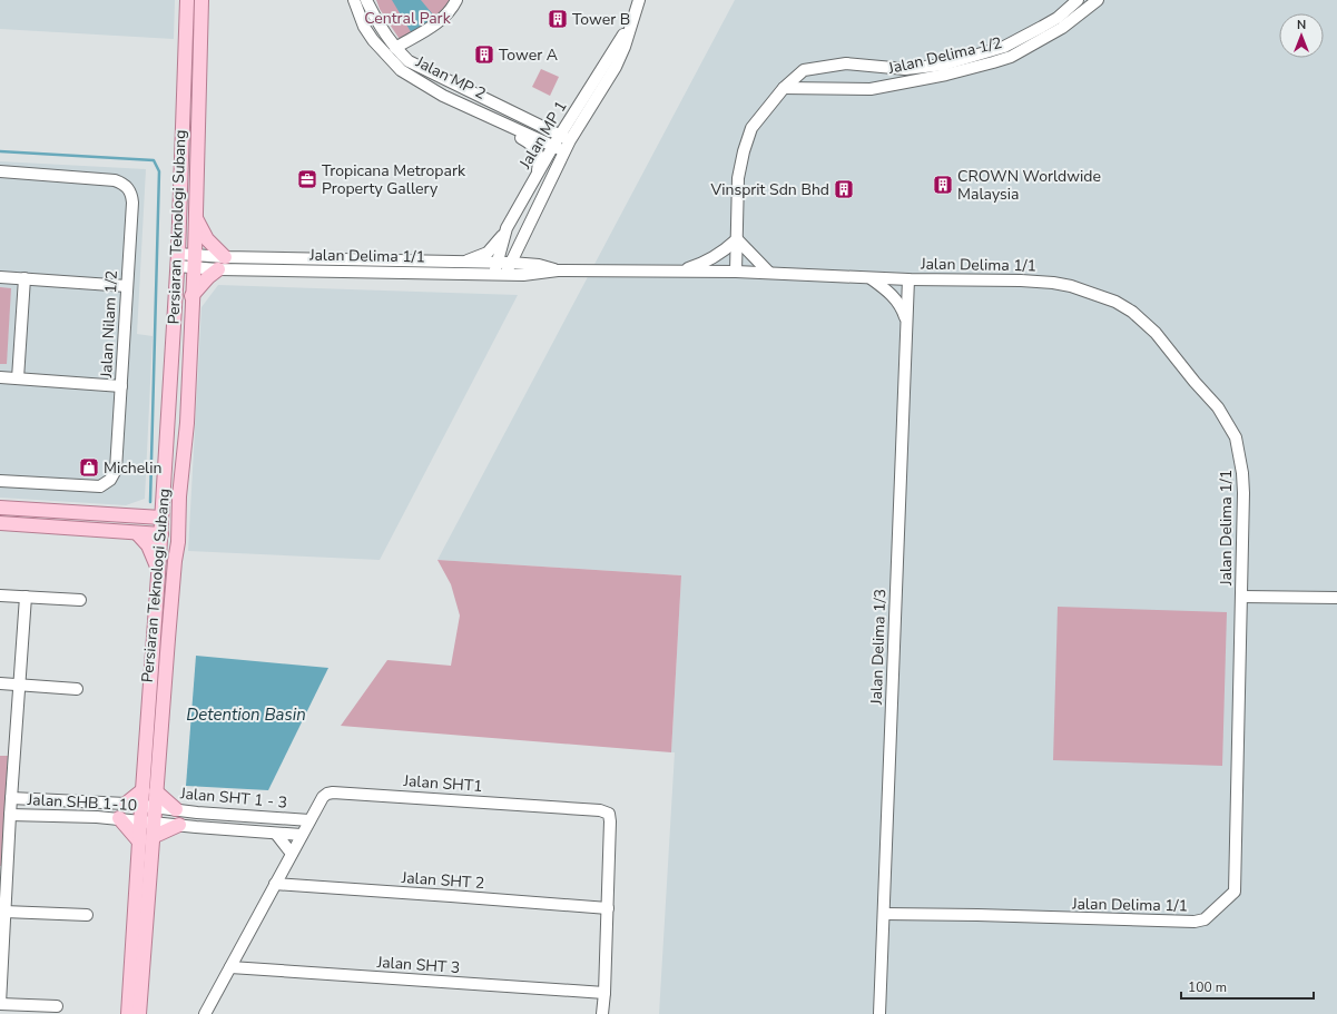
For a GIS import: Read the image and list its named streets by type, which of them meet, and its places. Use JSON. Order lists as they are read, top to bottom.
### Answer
{
  "streets": {
    "main road": ["Persiaran Teknologi Subang"],
    "street": [
      "Jalan Delima 1/2",
      "Jalan MP 2",
      "Jalan MP 1",
      "Jalan Delima 1/1",
      "Jalan Nilam 1/2",
      "Jalan Delima 1/3",
      "Jalan SHT1",
      "Jalan SHT 1 - 3",
      "Jalan SHB 1-10",
      "Jalan SHT 2",
      "Jalan SHT 3"
    ]
  },
  "crossings": [
    ["Jalan Delima 1/2", "Jalan Delima 1/1"],
    ["Jalan MP 2", "Jalan MP 1"],
    ["Jalan MP 1", "Jalan Delima 1/1"],
    ["Persiaran Teknologi Subang", "Jalan Delima 1/1"],
    ["Persiaran Teknologi Subang", "Jalan SHT 1 - 3"],
    ["Persiaran Teknologi Subang", "Jalan SHB 1-10"],
    ["Jalan Delima 1/1", "Jalan Delima 1/3"],
    ["Jalan SHT1", "Jalan SHT 1 - 3"],
    ["Jalan SHT1", "Jalan SHT 2"],
    ["Jalan SHT1", "Jalan SHT 3"],
    ["Jalan SHT 1 - 3", "Jalan SHB 1-10"]
  ],
  "water": ["Detention Basin"],
  "parks": ["Central Park"],
  "places": {
    "building": [
      "Tower B",
      "Tower A",
      "CROWN Worldwide Malaysia",
      "Vinsprit Sdn Bhd"
    ],
    "office": ["Tropicana Metropark Property Gallery"],
    "shop": ["Michelin"]
  },
  "scale_bar": "100 m",
  "north": "top"
}
